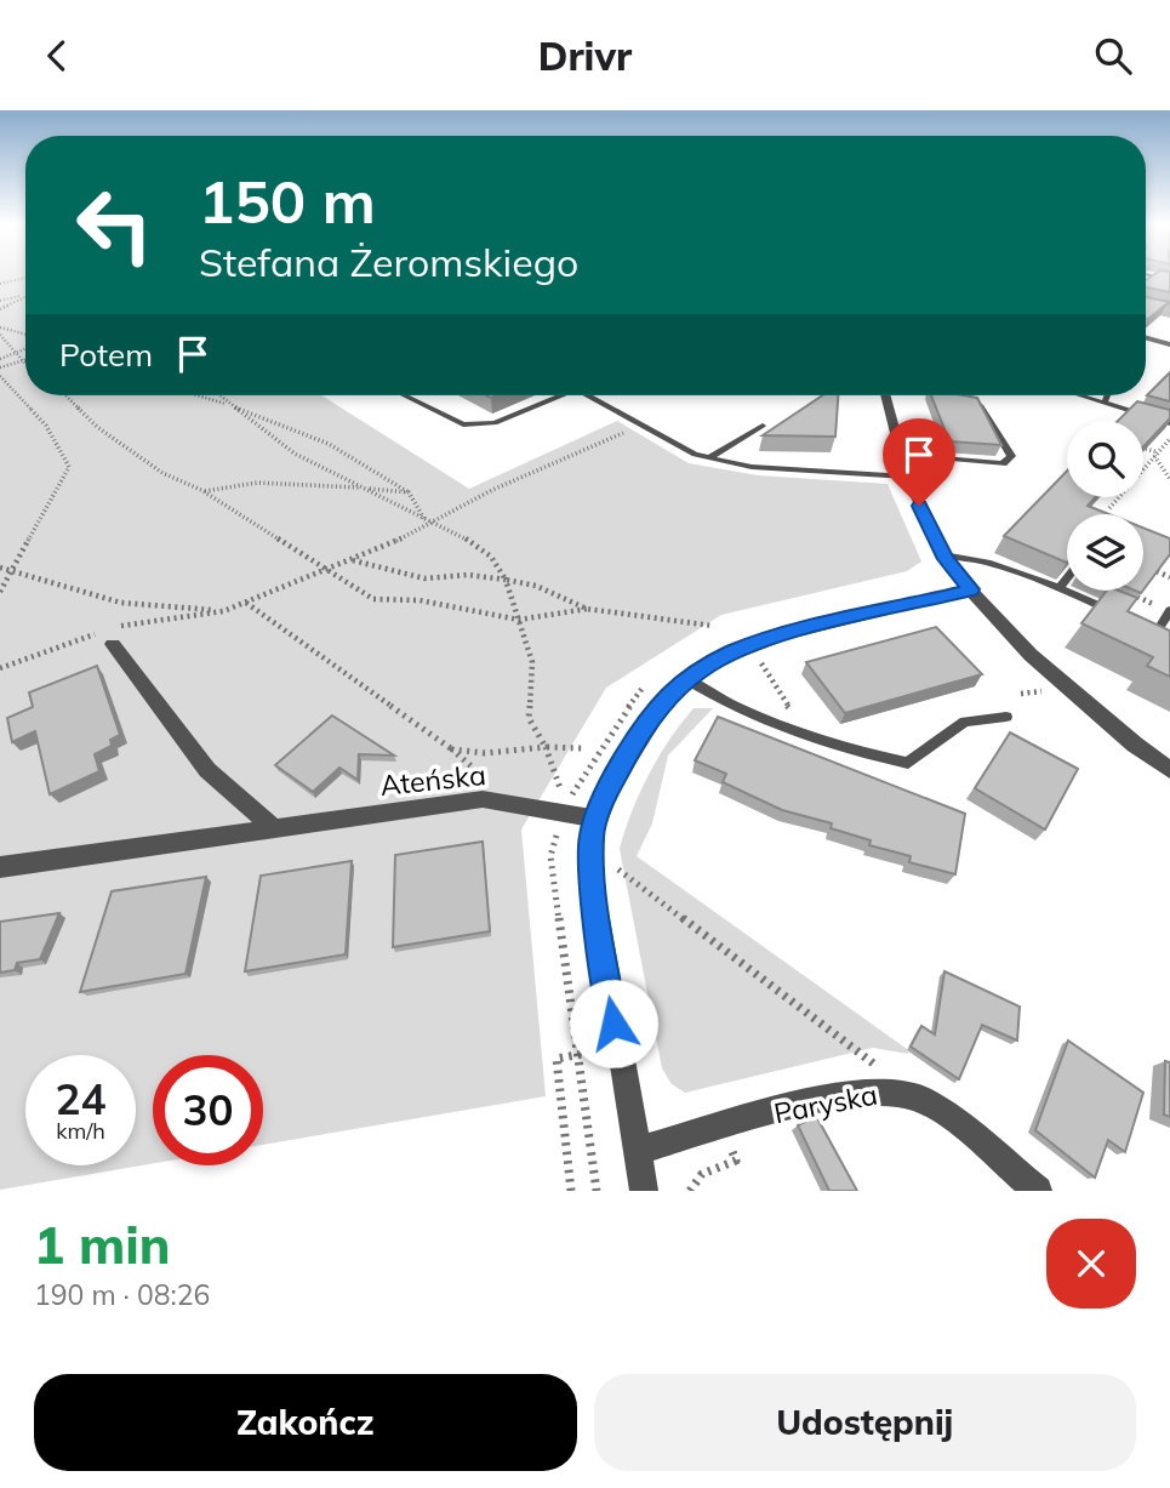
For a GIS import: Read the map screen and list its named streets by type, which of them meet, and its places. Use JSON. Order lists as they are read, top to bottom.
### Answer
{
  "streets": {
    "street": ["Ateńska", "Paryska"]
  },
  "page": {
    "header": "Drivr",
    "turn": ["150 m", "Stefana Żeromskiego"],
    "then": "Potem",
    "speed": "24 km/h",
    "limit": "30",
    "heading": ["1 min", "190 m · 08:26"],
    "buttons": ["Zakończ", "Udostępnij"]
  }
}
